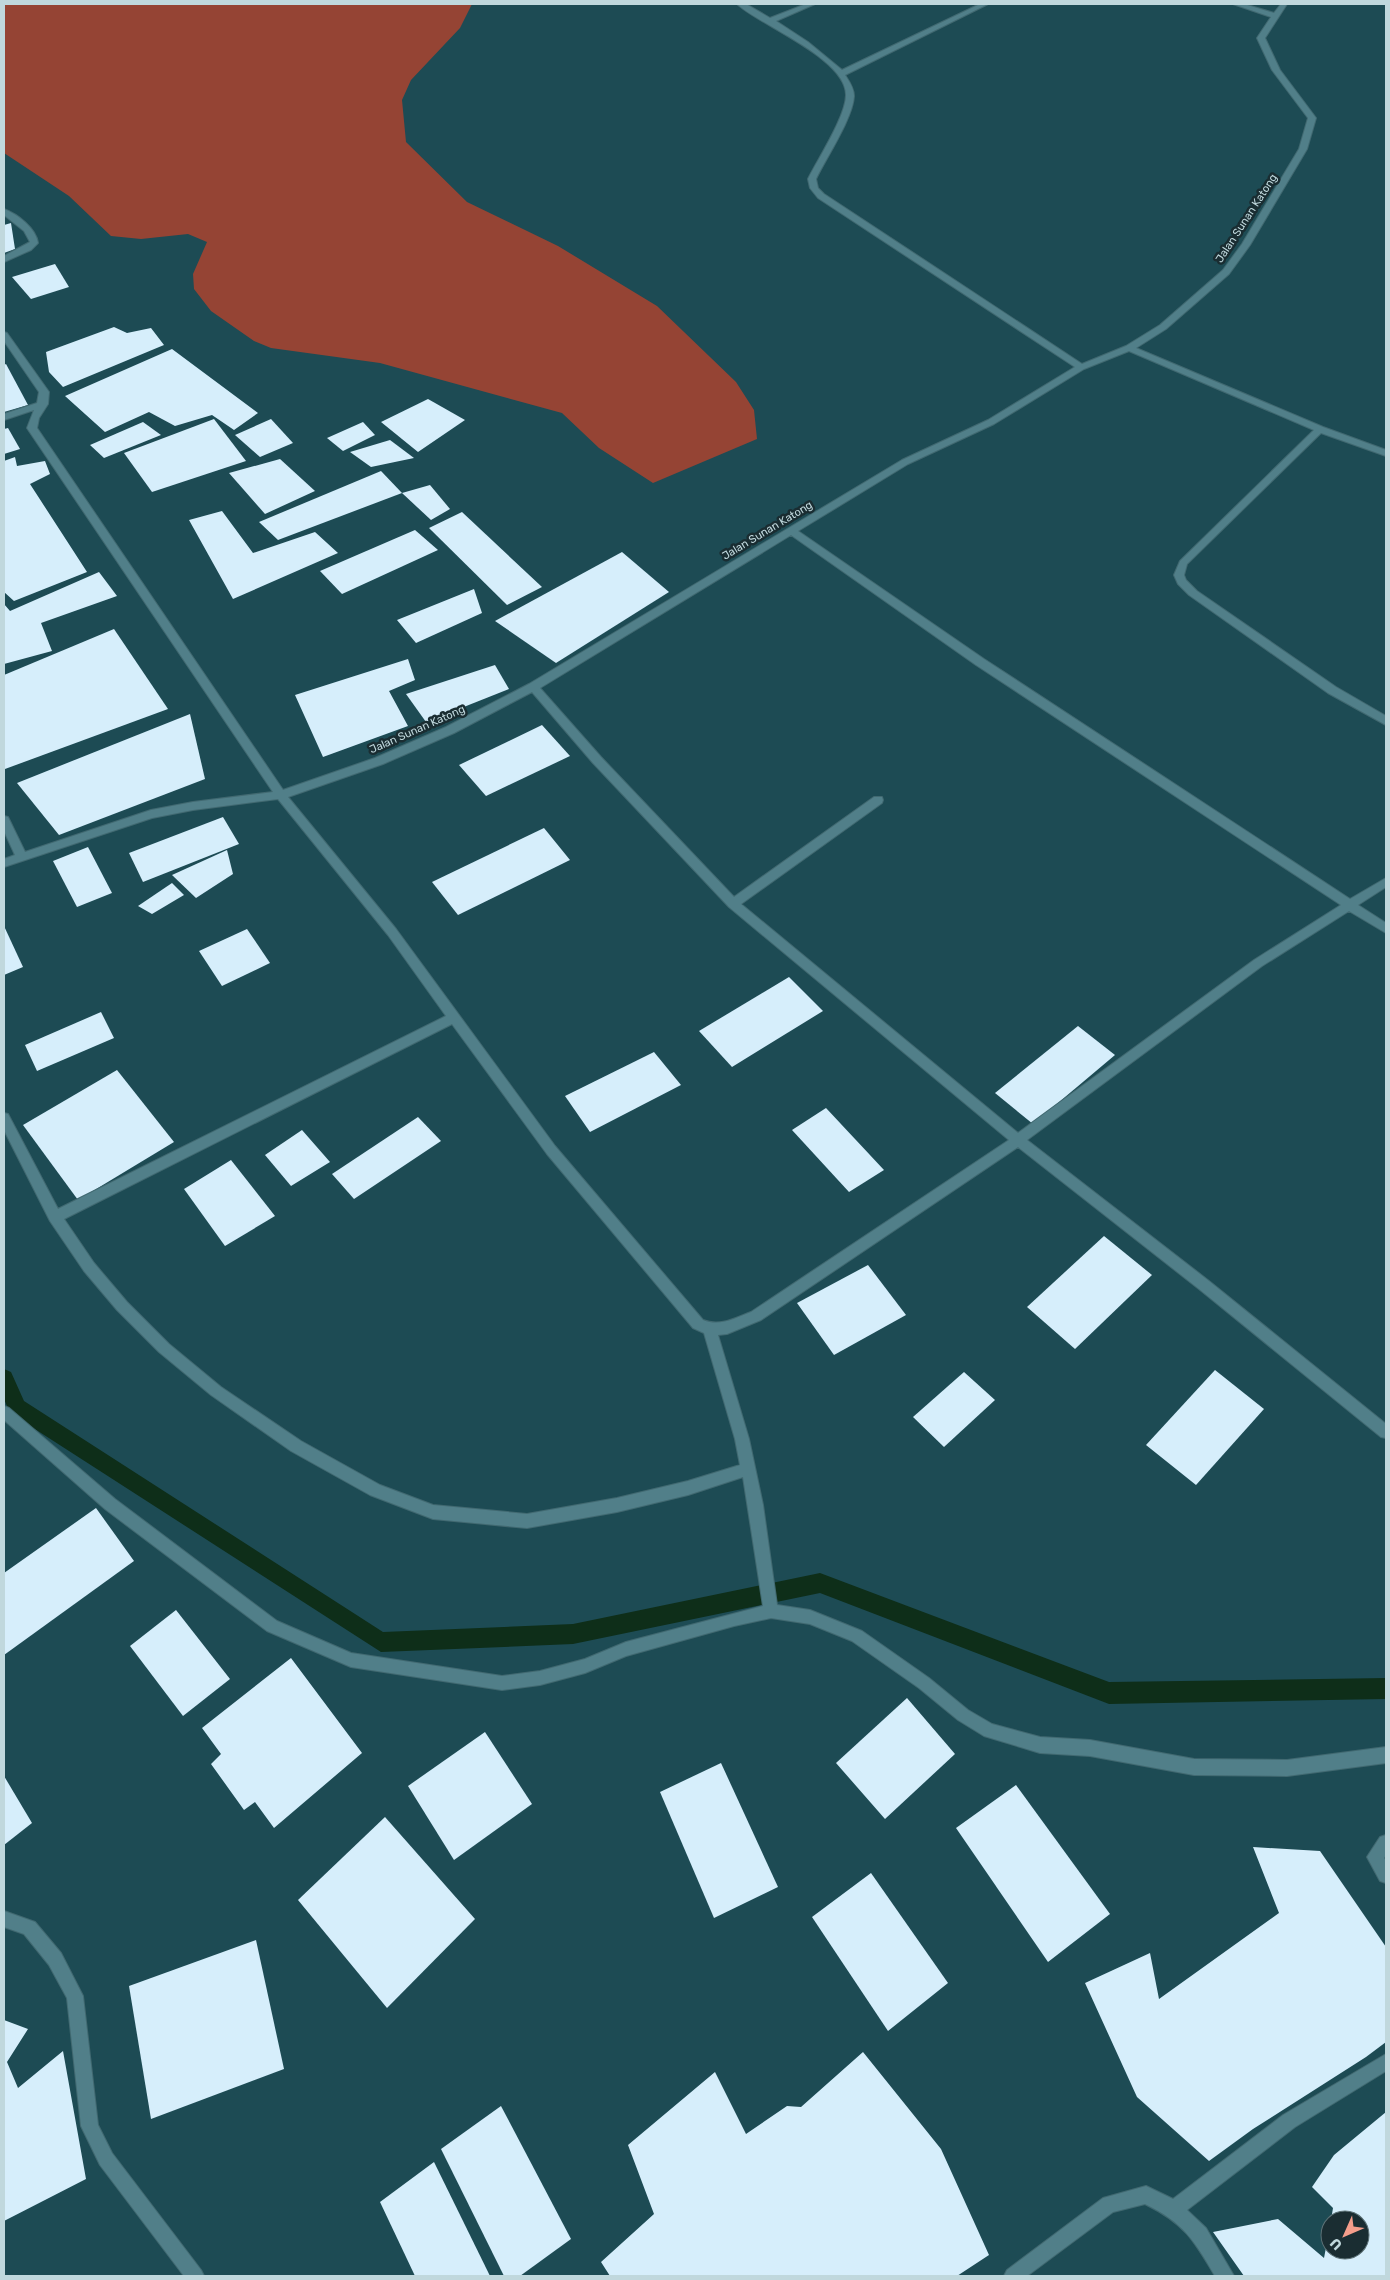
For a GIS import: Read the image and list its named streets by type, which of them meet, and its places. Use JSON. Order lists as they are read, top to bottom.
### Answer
{
  "streets": {
    "street": ["Jalan Sunan Katong"]
  },
  "north": "bottom left"
}
